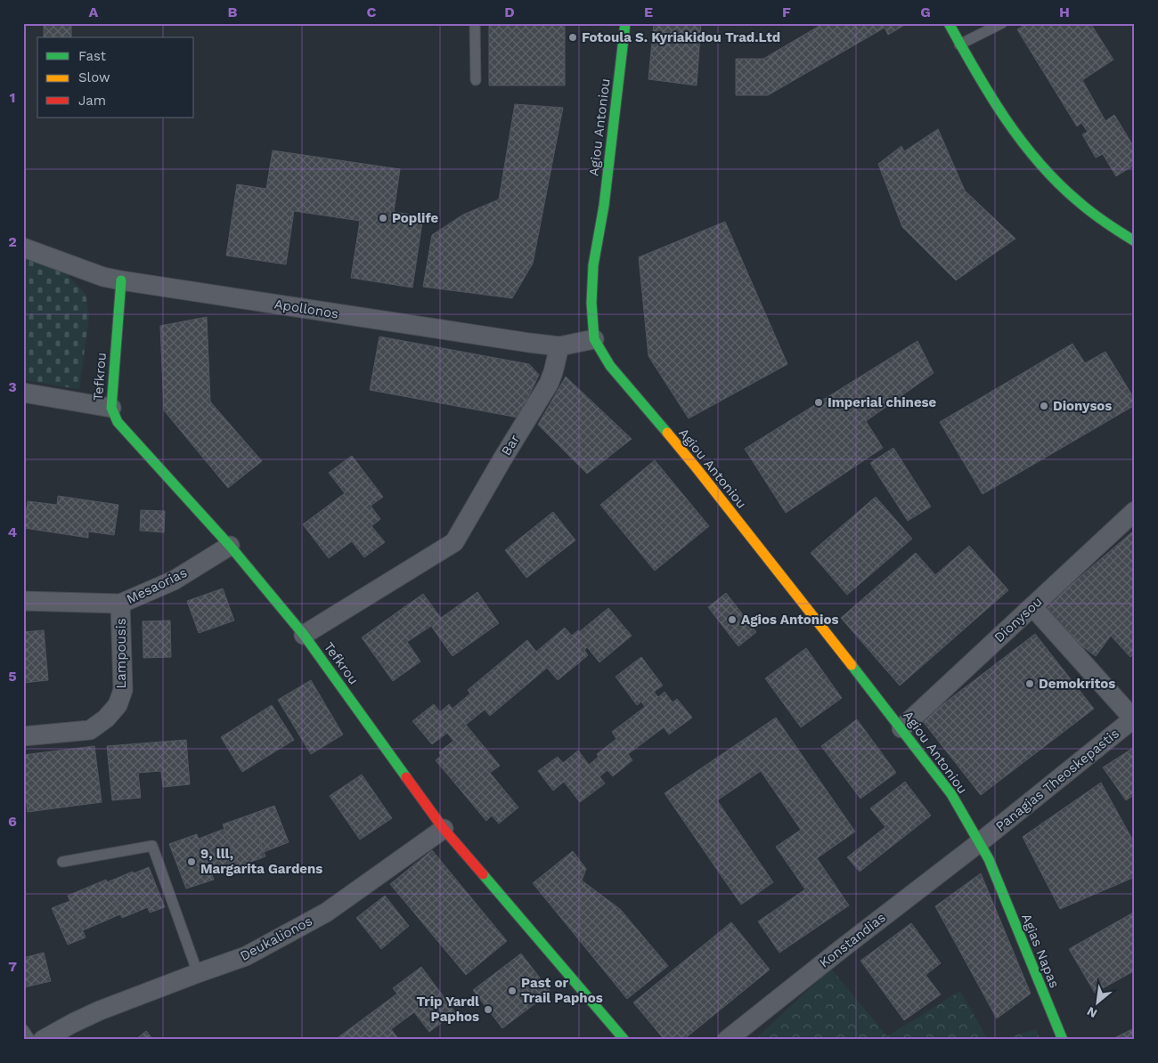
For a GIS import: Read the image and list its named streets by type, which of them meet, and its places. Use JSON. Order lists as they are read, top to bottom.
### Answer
{
  "streets": {
    "street": [
      "Agiou Antoniou",
      "Apollonos",
      "Tefkrou",
      "Bar",
      "Mesaorias",
      "Dionysou",
      "Lampousis",
      "Panagias Theoskepastis",
      "Deukalionos",
      "Konstandias",
      "Agias Napas"
    ]
  },
  "crossings": [
    ["Agiou Antoniou", "Apollonos"],
    ["Agiou Antoniou", "Dionysou"],
    ["Agiou Antoniou", "Panagias Theoskepastis"],
    ["Agiou Antoniou", "Konstandias"],
    ["Agiou Antoniou", "Agias Napas"],
    ["Apollonos", "Tefkrou"],
    ["Apollonos", "Bar"],
    ["Tefkrou", "Bar"],
    ["Tefkrou", "Mesaorias"],
    ["Tefkrou", "Deukalionos"],
    ["Mesaorias", "Lampousis"],
    ["Panagias Theoskepastis", "Konstandias"]
  ],
  "places": [
    "Fotoula S. Kyriakidou Trad.Ltd",
    "Poplife",
    "Imperial chinese",
    "Dionysos",
    "Agios Antonios",
    "Demokritos",
    "9, lll, Margarita Gardens",
    "Past or Trail Paphos",
    "Trip Yardl Paphos"
  ],
  "legend": ["Fast", "Slow", "Jam"],
  "north": "bottom left",
  "grid": {
    "columns": [
      "A",
      "B",
      "C",
      "D",
      "E",
      "F",
      "G",
      "H"
    ],
    "rows": [
      "1",
      "2",
      "3",
      "4",
      "5",
      "6",
      "7"
    ]
  }
}
